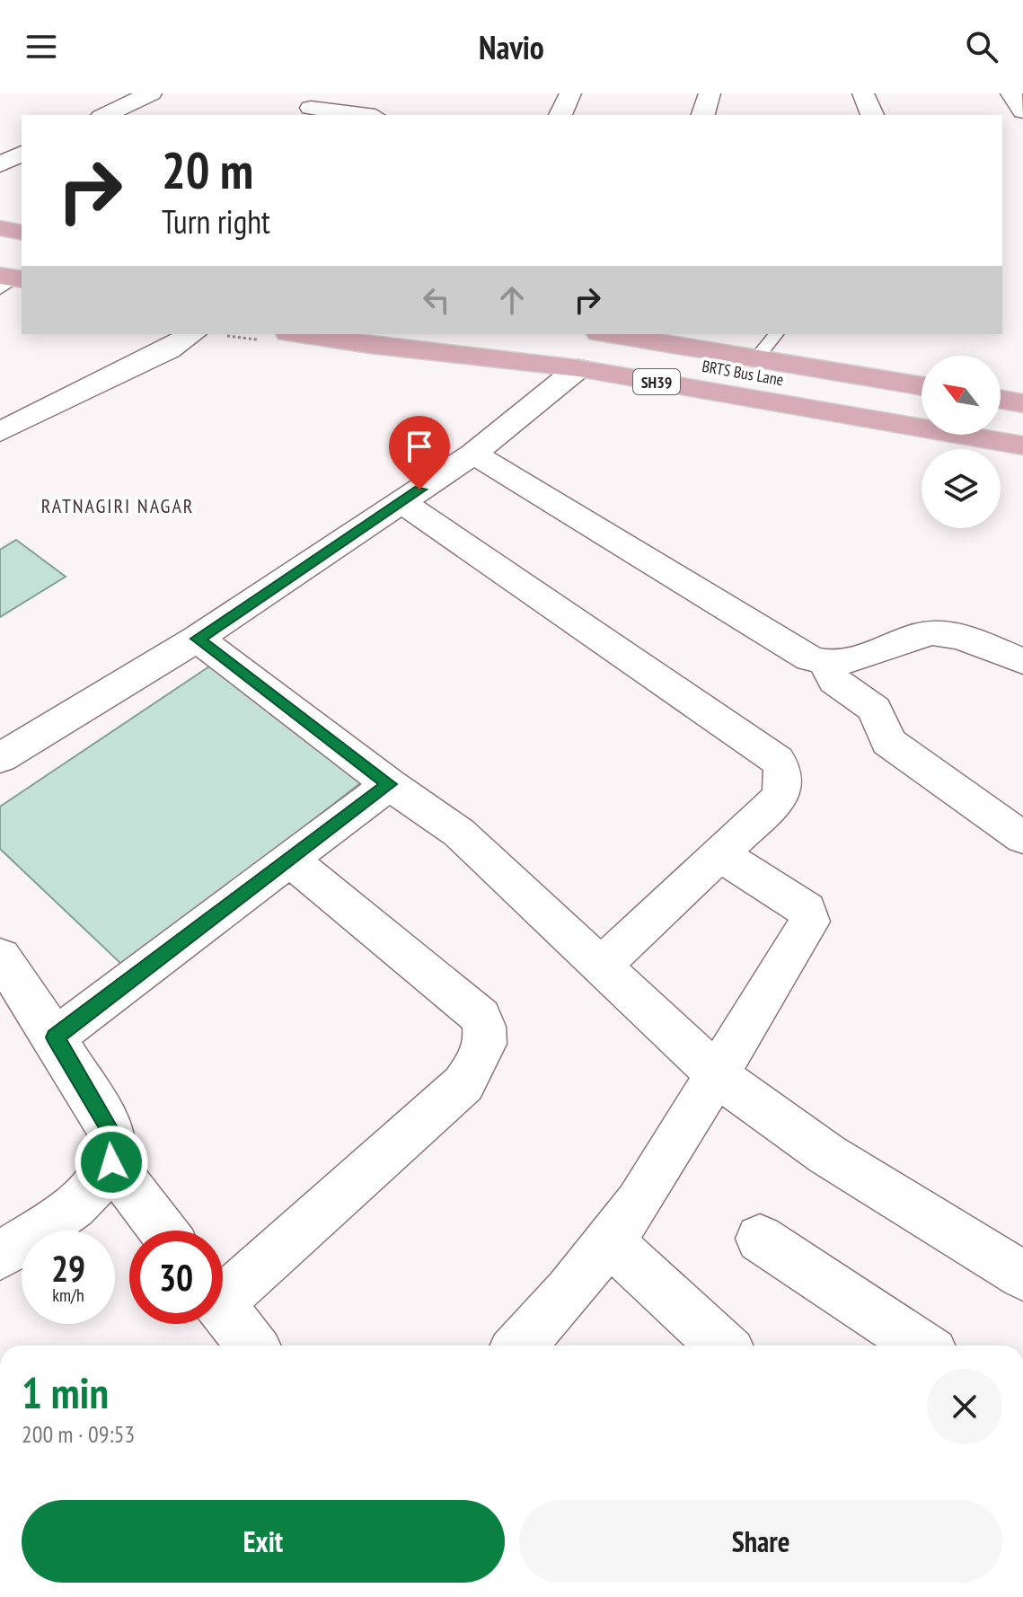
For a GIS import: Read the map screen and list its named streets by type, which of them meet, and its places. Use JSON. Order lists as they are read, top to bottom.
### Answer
{
  "streets": {
    "main road": ["BRTS Bus Lane", "SH39"]
  },
  "districts": ["RATNAGIRI NAGAR"],
  "north": "top left",
  "page": {
    "header": "Navio",
    "turn": ["20 m", "Turn right"],
    "speed": "29 km/h",
    "limit": "30",
    "heading": ["1 min", "200 m · 09:53"],
    "buttons": ["Exit", "Share"]
  }
}
